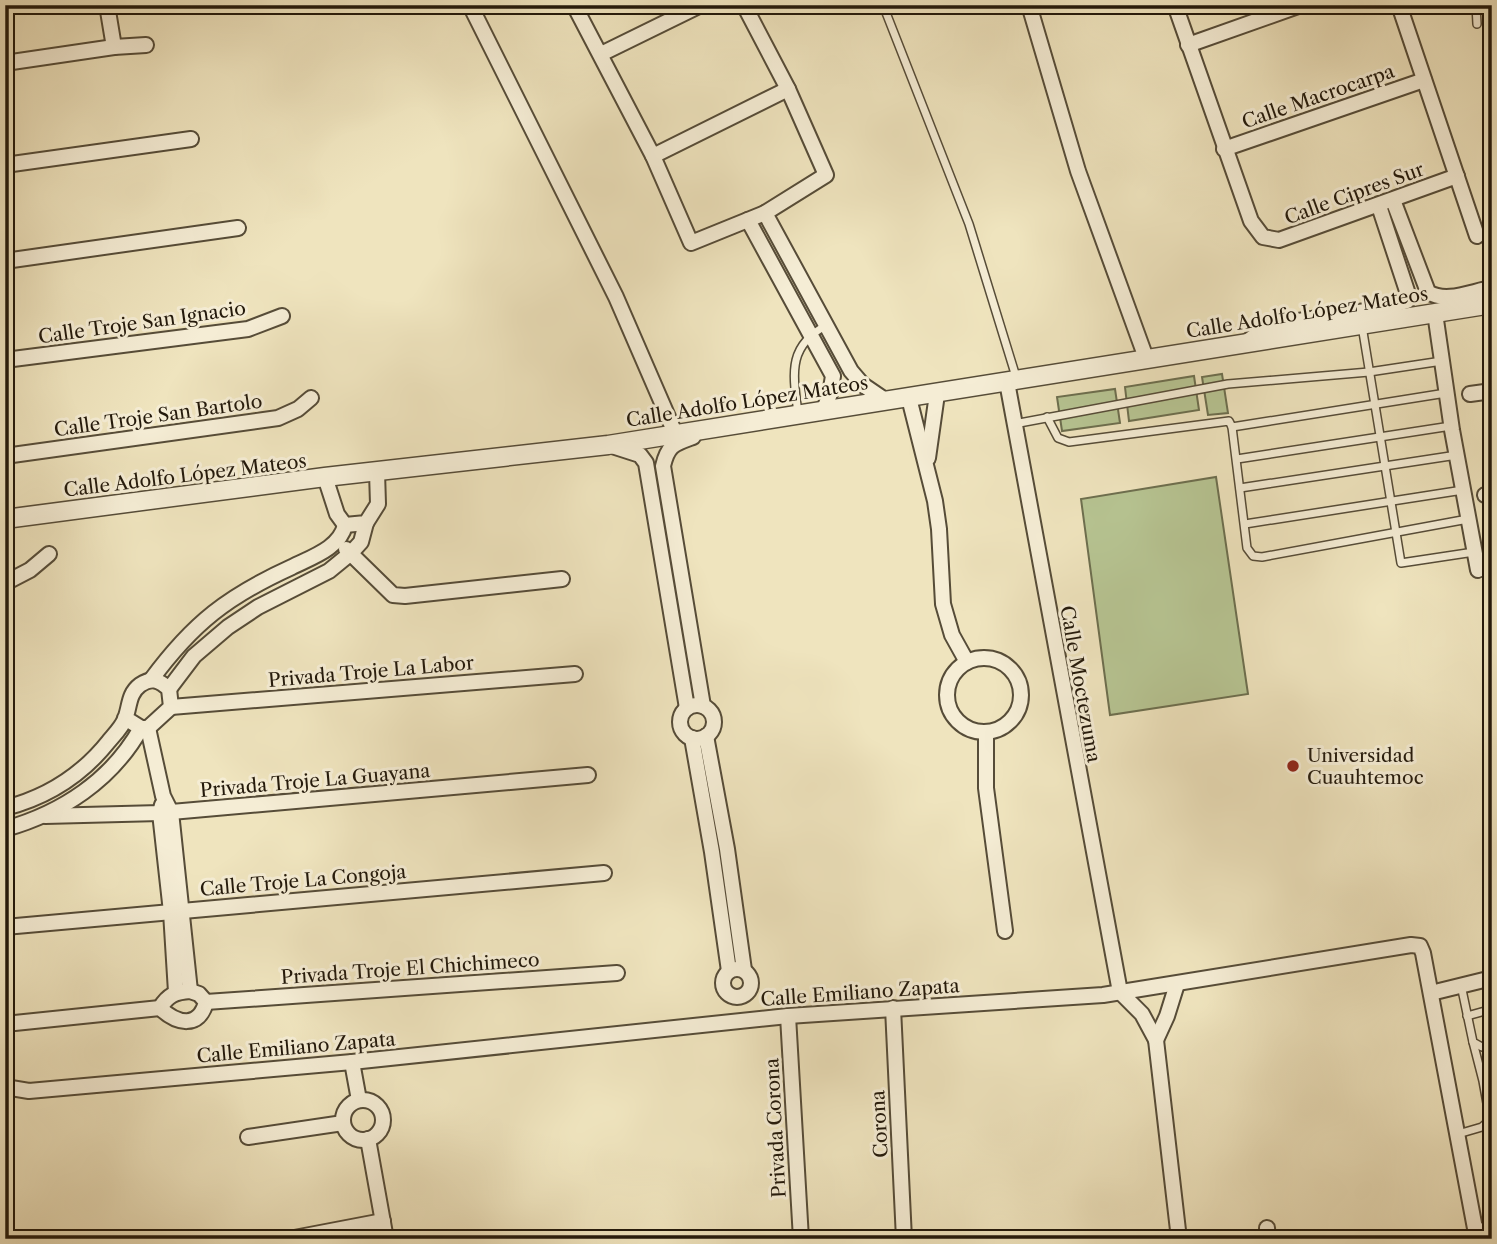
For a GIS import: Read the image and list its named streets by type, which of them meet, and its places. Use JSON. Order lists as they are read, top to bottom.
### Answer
{
  "streets": {
    "street": [
      "Calle Macrocarpa",
      "Calle Cipres Sur",
      "Calle Adolfo López Mateos",
      "Calle Troje San Ignacio",
      "Calle Troje San Bartolo",
      "Privada Troje La Labor",
      "Calle Moctezuma",
      "Privada Troje La Guayana",
      "Calle Troje La Congoja",
      "Privada Troje El Chichimeco",
      "Calle Emiliano Zapata",
      "Corona",
      "Privada Corona"
    ]
  },
  "crossings": [
    ["Calle Macrocarpa", "Calle Cipres Sur"],
    ["Calle Adolfo López Mateos", "Calle Moctezuma"],
    ["Calle Moctezuma", "Calle Emiliano Zapata"],
    ["Calle Emiliano Zapata", "Corona"],
    ["Calle Emiliano Zapata", "Privada Corona"]
  ],
  "places": ["Universidad Cuauhtemoc"]
}
